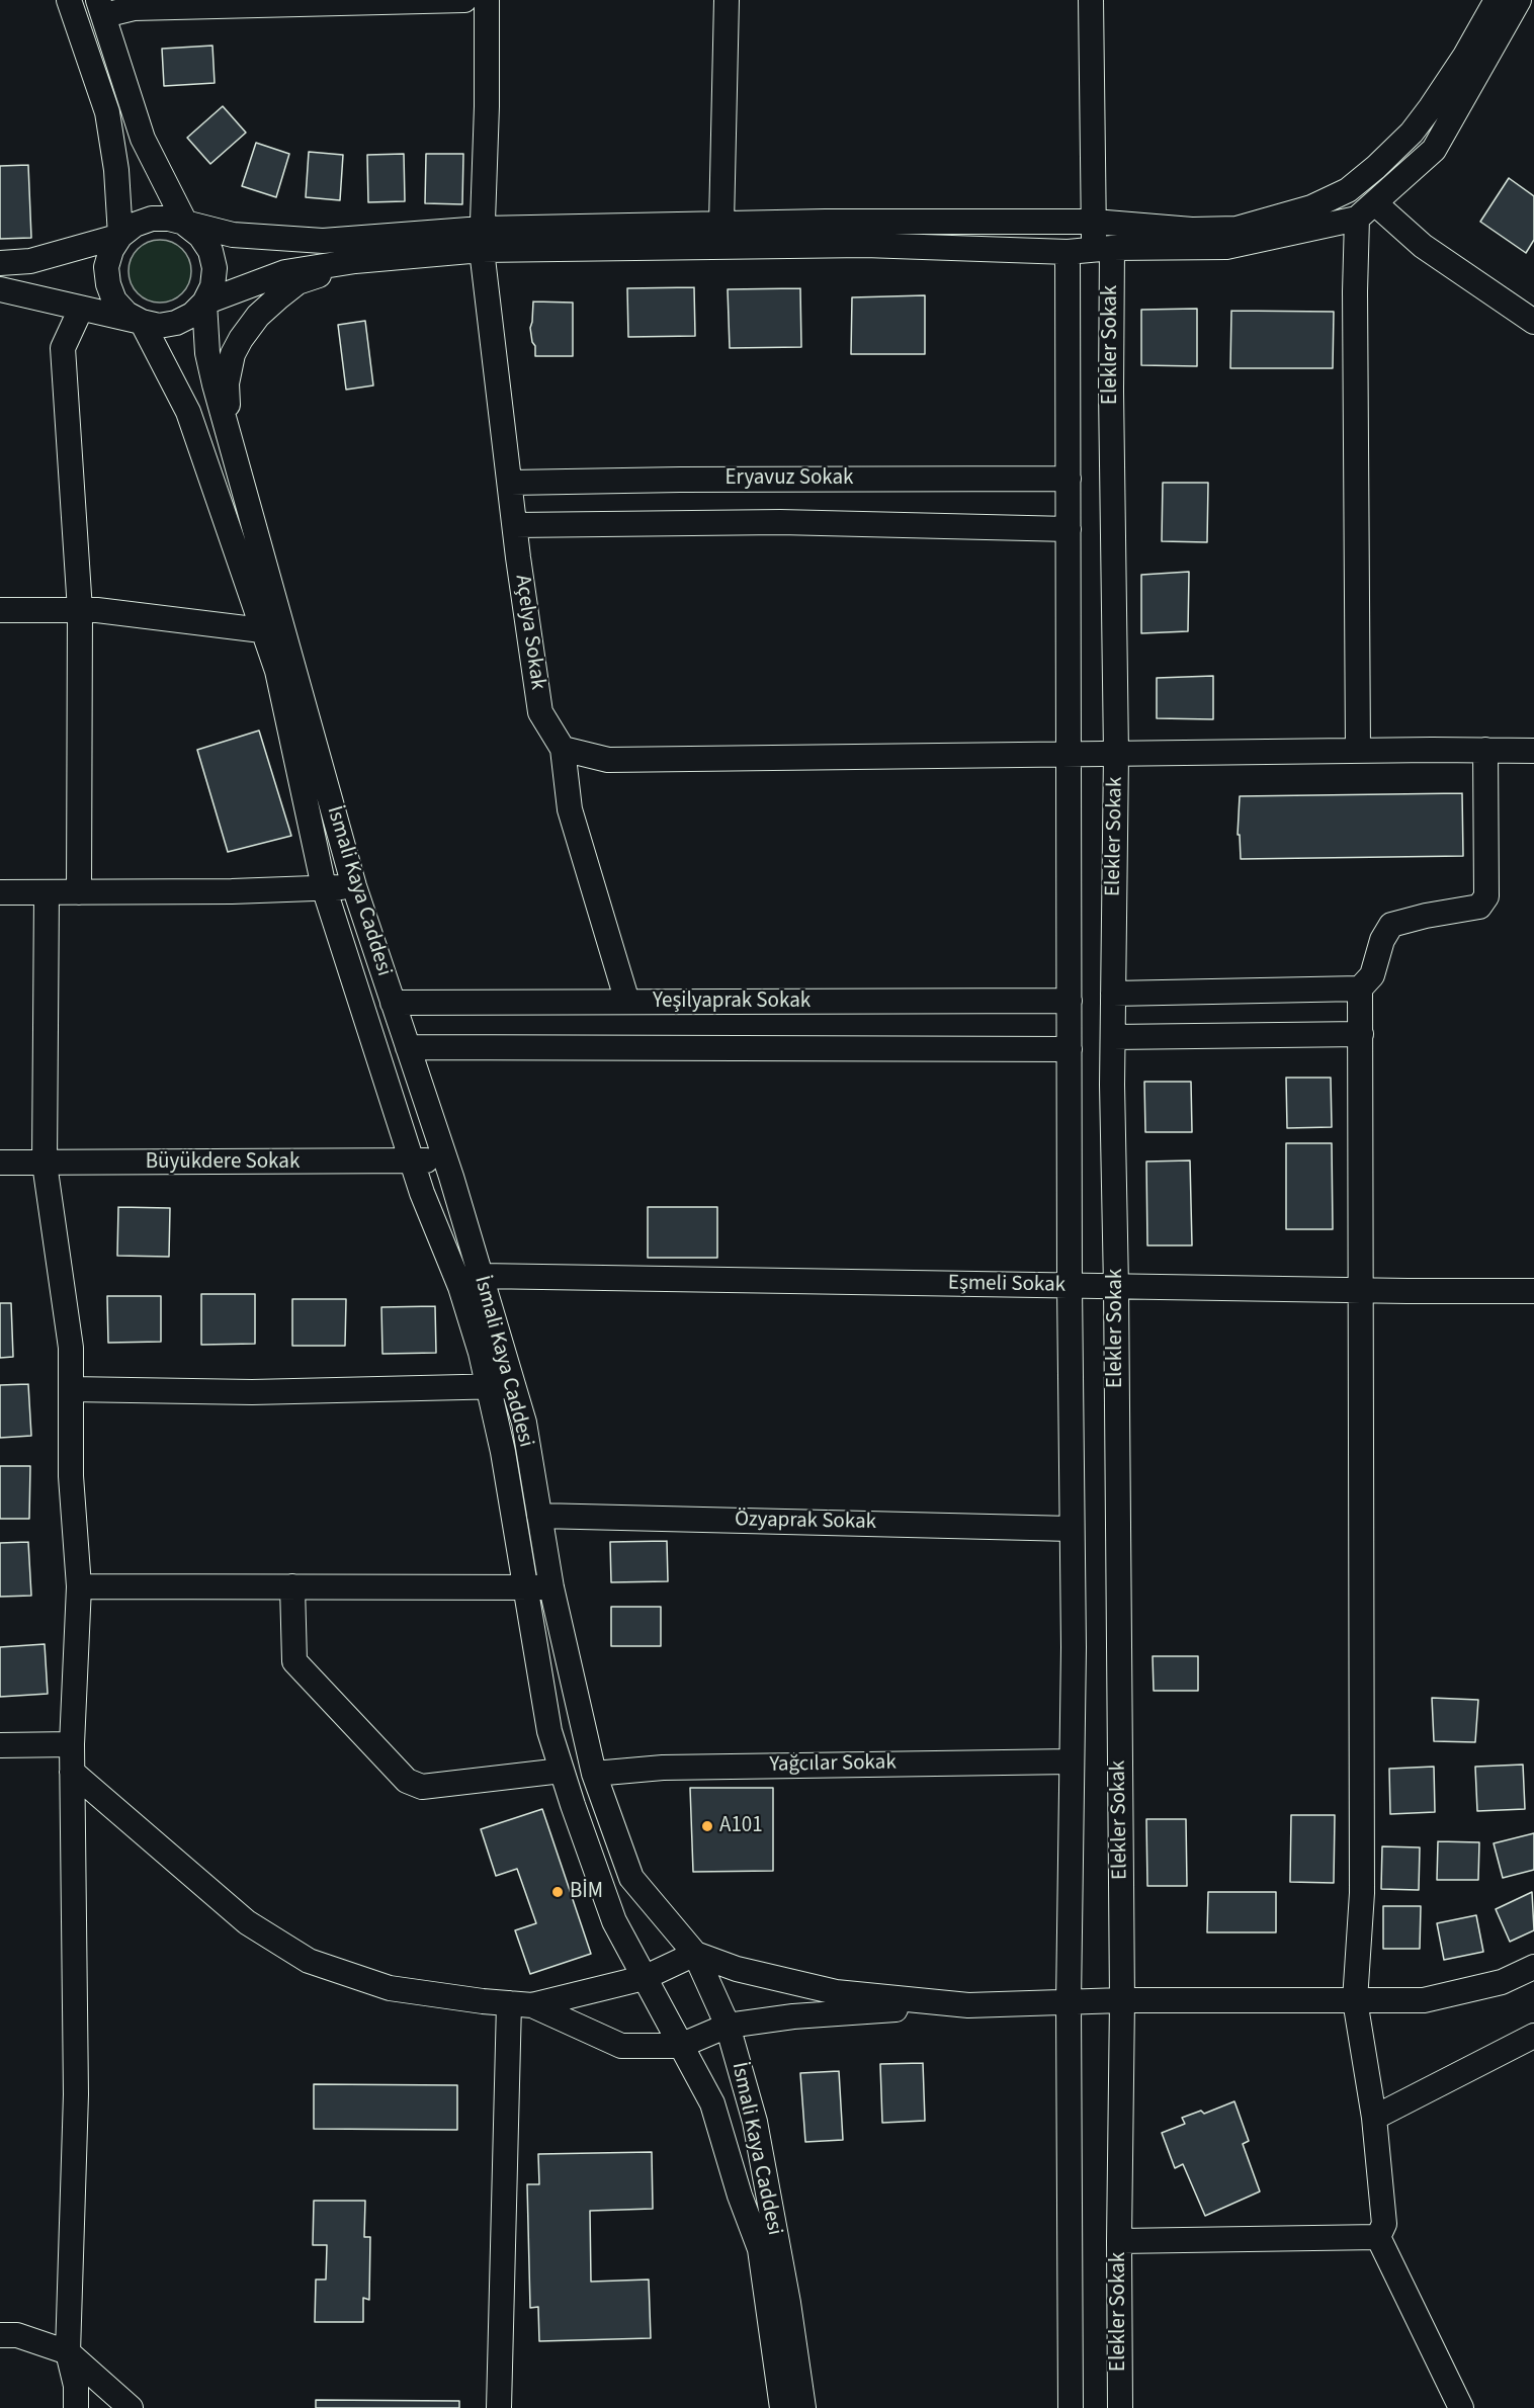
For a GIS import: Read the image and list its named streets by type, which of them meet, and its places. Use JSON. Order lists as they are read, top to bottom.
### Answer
{
  "streets": {
    "street": [
      "Elekler Sokak",
      "Eryavuz Sokak",
      "Açelya Sokak",
      "İsmali Kaya Caddesi",
      "Yeşilyaprak Sokak",
      "Büyükdere Sokak",
      "Eşmeli Sokak",
      "Özyaprak Sokak",
      "Yağcılar Sokak"
    ]
  },
  "crossings": [
    ["Elekler Sokak", "Eryavuz Sokak"],
    ["Elekler Sokak", "Yeşilyaprak Sokak"],
    ["Elekler Sokak", "Eşmeli Sokak"],
    ["Elekler Sokak", "Özyaprak Sokak"],
    ["Elekler Sokak", "Yağcılar Sokak"],
    ["Eryavuz Sokak", "Açelya Sokak"],
    ["Açelya Sokak", "Yeşilyaprak Sokak"],
    ["İsmali Kaya Caddesi", "Yeşilyaprak Sokak"],
    ["İsmali Kaya Caddesi", "Büyükdere Sokak"],
    ["İsmali Kaya Caddesi", "Eşmeli Sokak"],
    ["İsmali Kaya Caddesi", "Özyaprak Sokak"],
    ["İsmali Kaya Caddesi", "Yağcılar Sokak"]
  ],
  "places": ["A101", "BİM"]
}
